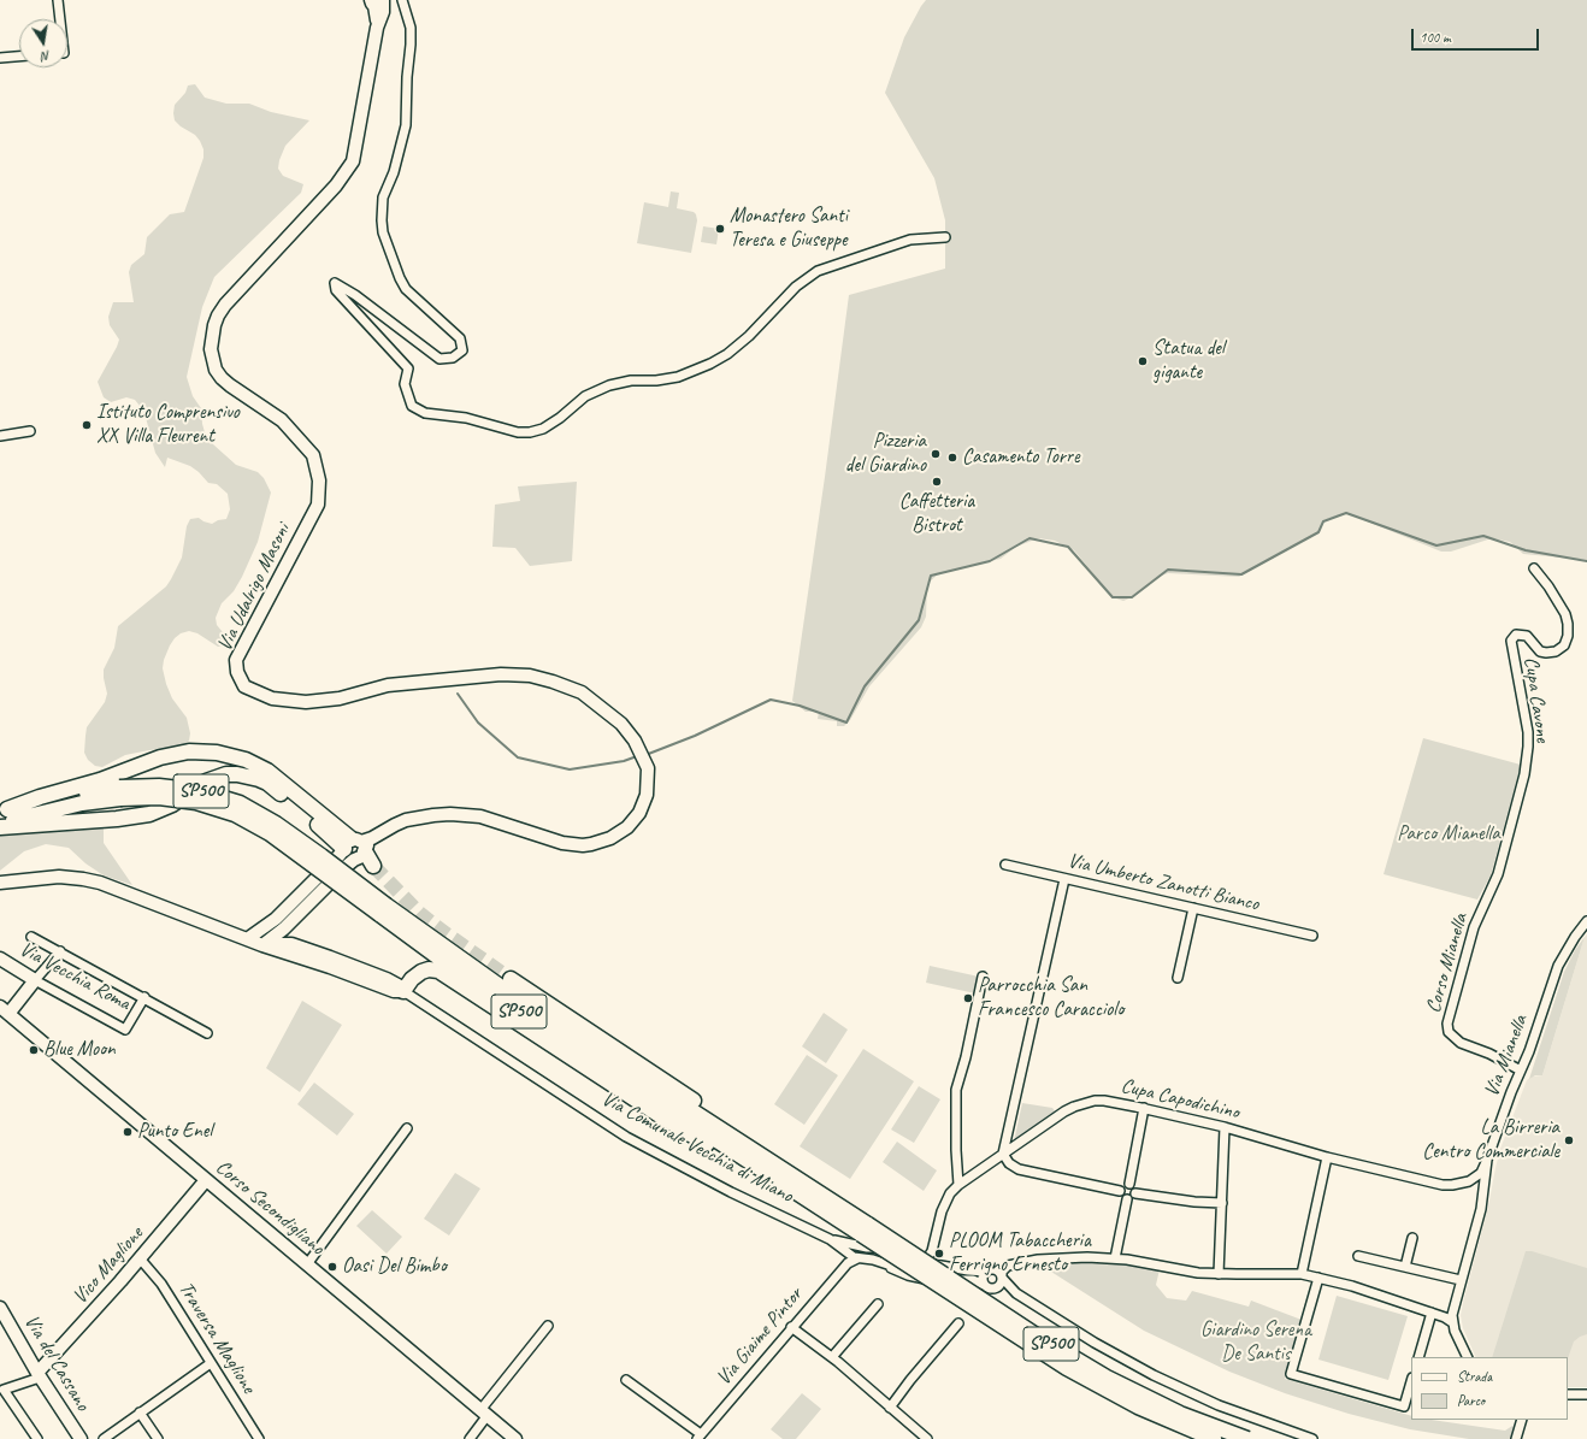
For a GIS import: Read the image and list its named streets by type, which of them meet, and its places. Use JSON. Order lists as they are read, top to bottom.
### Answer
{
  "streets": {
    "highway": ["SP500"],
    "street": [
      "Via Udalrigo Masoni",
      "Cupa Cavone",
      "Via Umberto Zanotti Bianco",
      "Corso Mianella",
      "Via Vecchia Roma",
      "Via Mianella",
      "Cupa Capodichino",
      "Via Comunale Vecchia di Miano",
      "Corso Secondigliano",
      "Vico Maglione",
      "Via Giaime Pintor",
      "Traversa Maglione",
      "Via del Cassano"
    ]
  },
  "crossings": [
    ["Via Udalrigo Masoni", "Via Comunale Vecchia di Miano"],
    ["Cupa Cavone", "Corso Mianella"],
    ["SP500", "Via Comunale Vecchia di Miano"],
    ["SP500", "Via Giaime Pintor"],
    ["Corso Mianella", "Via Mianella"],
    ["Via Mianella", "Cupa Capodichino"],
    ["Cupa Capodichino", "Via Comunale Vecchia di Miano"],
    ["Via Comunale Vecchia di Miano", "Via Giaime Pintor"],
    ["Corso Secondigliano", "Vico Maglione"],
    ["Vico Maglione", "Traversa Maglione"],
    ["Vico Maglione", "Via del Cassano"]
  ],
  "parks": ["Parco Mianella", "Giardino Serena De Santis"],
  "places": [
    "Monastero Santi Teresa e Giuseppe",
    "Statua del gigante",
    "Istituto Comprensivo XX Villa Fleurent",
    "Pizzeria del Giardino",
    "Casamento Torre",
    "Caffetteria Bistrot",
    "Parrocchia San Francesco Caracciolo",
    "Blue Moon",
    "Punto Enel",
    "La Birreria Centro Commerciale",
    "PLOOM Tabaccheria Ferrigno Ernesto",
    "Oasi Del Bimbo"
  ],
  "legend": ["Strada", "Parco"],
  "scale_bar": "100 m",
  "north": "bottom"
}
